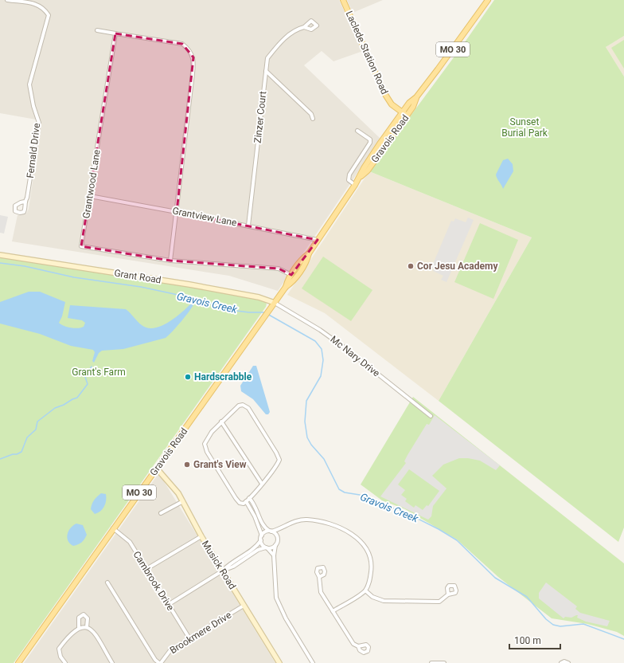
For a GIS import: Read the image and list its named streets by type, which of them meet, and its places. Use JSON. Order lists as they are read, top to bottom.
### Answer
{
  "streets": {
    "main road": ["MO 30", "Laclede Station Road", "Gravois Road"],
    "street": [
      "Zinzer Court",
      "Fernald Drive",
      "Grantwood Lane",
      "Grantview Lane",
      "Grant Road",
      "Mc Nary Drive",
      "Musick Road",
      "Cambrook Drive",
      "Brookmere Drive"
    ]
  },
  "crossings": [
    ["Laclede Station Road", "Gravois Road"],
    ["Zinzer Court", "Grantview Lane"],
    ["Gravois Road", "Grantwood Lane"],
    ["Gravois Road", "Grantview Lane"],
    ["Gravois Road", "Grant Road"],
    ["Gravois Road", "Mc Nary Drive"],
    ["Gravois Road", "Musick Road"],
    ["Gravois Road", "Cambrook Drive"],
    ["Grantwood Lane", "Grantview Lane"],
    ["Grant Road", "Mc Nary Drive"],
    ["Musick Road", "Brookmere Drive"],
    ["Cambrook Drive", "Brookmere Drive"]
  ],
  "water": ["Gravois Creek"],
  "parks": ["Sunset Burial Park", "Grant's Farm"],
  "places": ["Cor Jesu Academy", "Hardscrabble", "Grant's View"],
  "scale_bar": "100 m"
}
